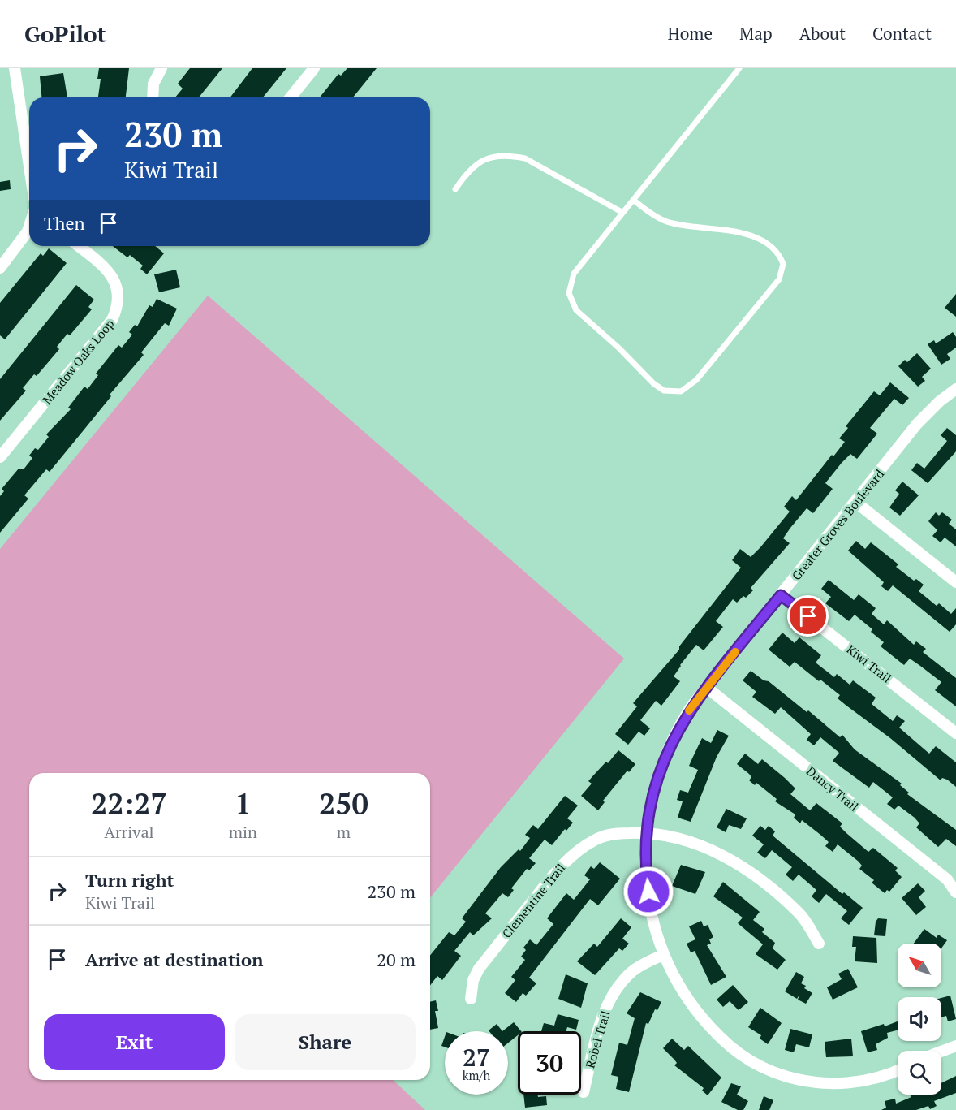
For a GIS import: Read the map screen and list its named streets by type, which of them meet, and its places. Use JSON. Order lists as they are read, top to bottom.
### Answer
{
  "streets": {
    "street": [
      "Meadow Oaks Loop",
      "Greater Groves Boulevard",
      "Kiwi Trail",
      "Dancy Trail",
      "Clementine Trail",
      "Robel Trail"
    ]
  },
  "crossings": [
    ["Greater Groves Boulevard", "Kiwi Trail"],
    ["Greater Groves Boulevard", "Dancy Trail"],
    ["Greater Groves Boulevard", "Clementine Trail"],
    ["Greater Groves Boulevard", "Robel Trail"]
  ],
  "north": "top left",
  "page": {
    "header": "GoPilot",
    "nav": [
      "Home",
      "Map",
      "About",
      "Contact"
    ],
    "turn": ["230 m", "Kiwi Trail"],
    "then": "Then",
    "eta": [
      "22:27",
      "Arrival",
      "1",
      "min",
      "250",
      "m"
    ],
    "list": [
      {
        "name": "Turn right",
        "note": "Kiwi Trail",
        "value": "230 m"
      },
      {
        "name": "Arrive at destination",
        "value": "20 m"
      }
    ],
    "buttons": ["Exit", "Share"],
    "speed": "27 km/h",
    "limit": "30"
  }
}
